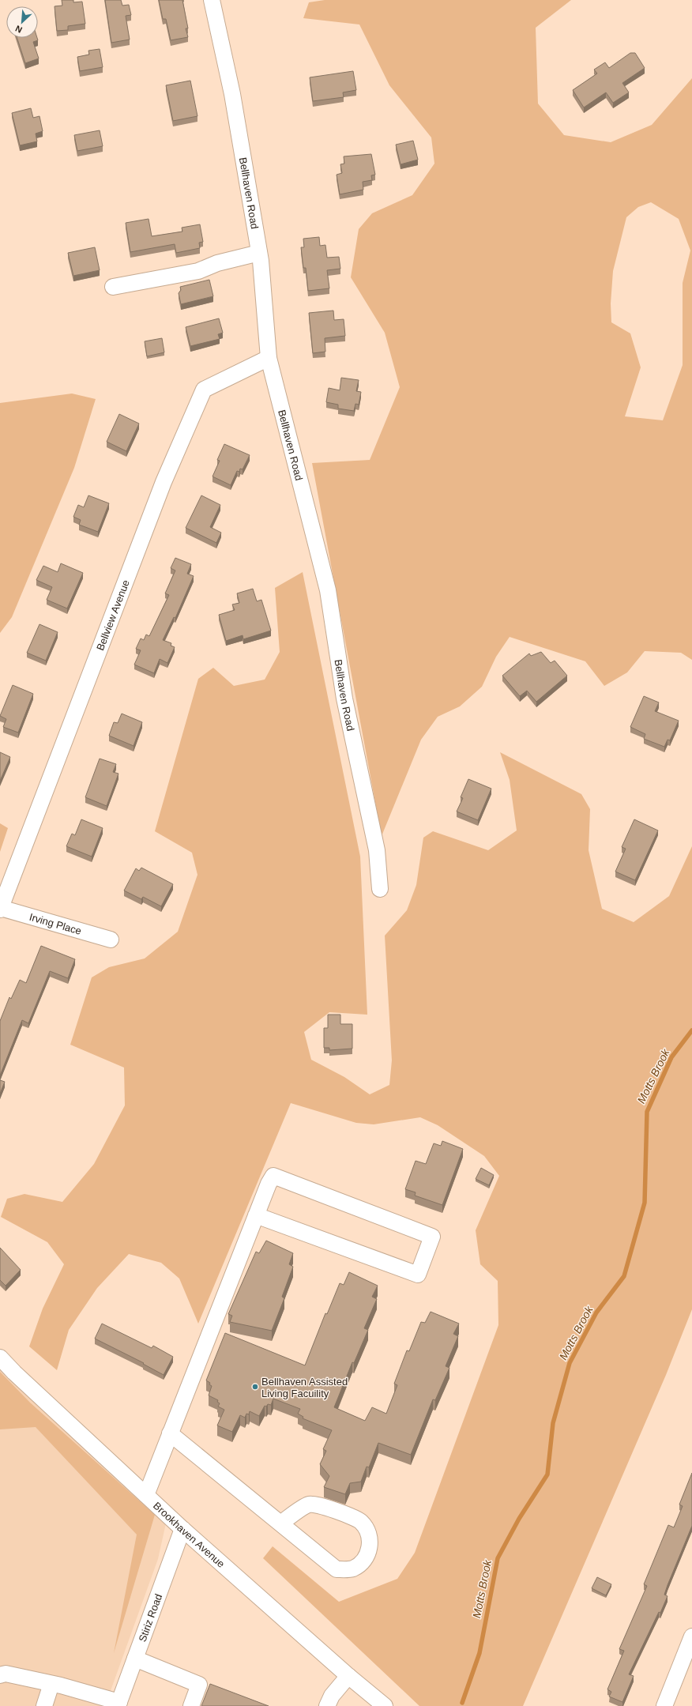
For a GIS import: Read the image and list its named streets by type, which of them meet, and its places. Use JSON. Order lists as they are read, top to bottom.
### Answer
{
  "streets": {
    "street": [
      "Bellhaven Road",
      "Bellview Avenue",
      "Irving Place",
      "Brookhaven Avenue",
      "Stiriz Road"
    ]
  },
  "crossings": [
    ["Bellhaven Road", "Bellview Avenue"],
    ["Bellview Avenue", "Irving Place"],
    ["Brookhaven Avenue", "Stiriz Road"]
  ],
  "water": ["Motts Brook"],
  "places": ["Bellhaven Assisted Living Facuility"],
  "north": "bottom left"
}
